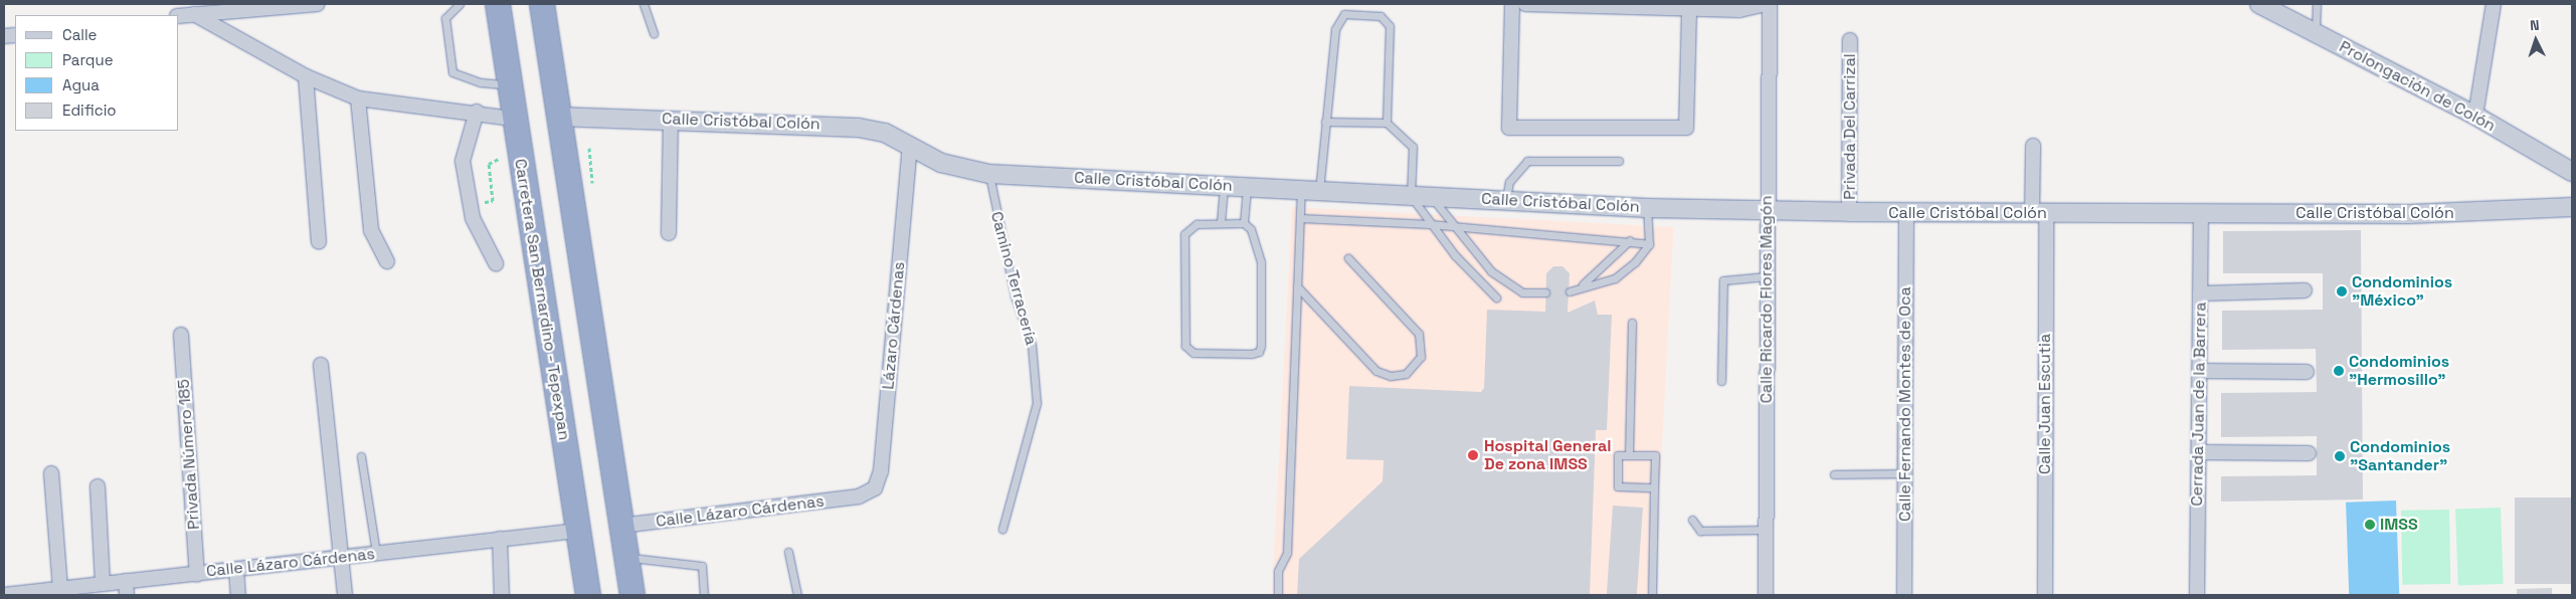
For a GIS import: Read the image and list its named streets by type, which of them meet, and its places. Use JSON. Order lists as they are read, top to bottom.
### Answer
{
  "streets": {
    "highway": ["Carretera San Bernardino - Tepexpan"],
    "street": [
      "Prolongación de Colón",
      "Calle Cristóbal Colón",
      "Privada Del Carrizal",
      "Calle Ricardo Flores Magón",
      "Lázaro Cárdenas",
      "Calle Fernando Montes de Oca",
      "Calle Juan Escutia",
      "Cerrada Juan de la Barrera",
      "Privada Número 185",
      "Calle Lázaro Cárdenas"
    ],
    "lane": ["Camino Terracería"]
  },
  "crossings": [
    ["Calle Cristóbal Colón", "Privada Del Carrizal"],
    ["Calle Cristóbal Colón", "Camino Terracería"],
    ["Calle Cristóbal Colón", "Calle Ricardo Flores Magón"],
    ["Calle Cristóbal Colón", "Lázaro Cárdenas"],
    ["Calle Cristóbal Colón", "Calle Fernando Montes de Oca"],
    ["Calle Cristóbal Colón", "Calle Juan Escutia"],
    ["Calle Cristóbal Colón", "Cerrada Juan de la Barrera"],
    ["Carretera San Bernardino - Tepexpan", "Calle Lázaro Cárdenas"],
    ["Lázaro Cárdenas", "Calle Lázaro Cárdenas"],
    ["Privada Número 185", "Calle Lázaro Cárdenas"]
  ],
  "places": [
    "Condominios \"México\"",
    "Condominios \"Hermosillo\"",
    "Hospital General De zona IMSS",
    "Condominios \"Santander\"",
    "IMSS"
  ],
  "legend": [
    "Calle",
    "Parque",
    "Agua",
    "Edificio"
  ],
  "north": "top"
}
